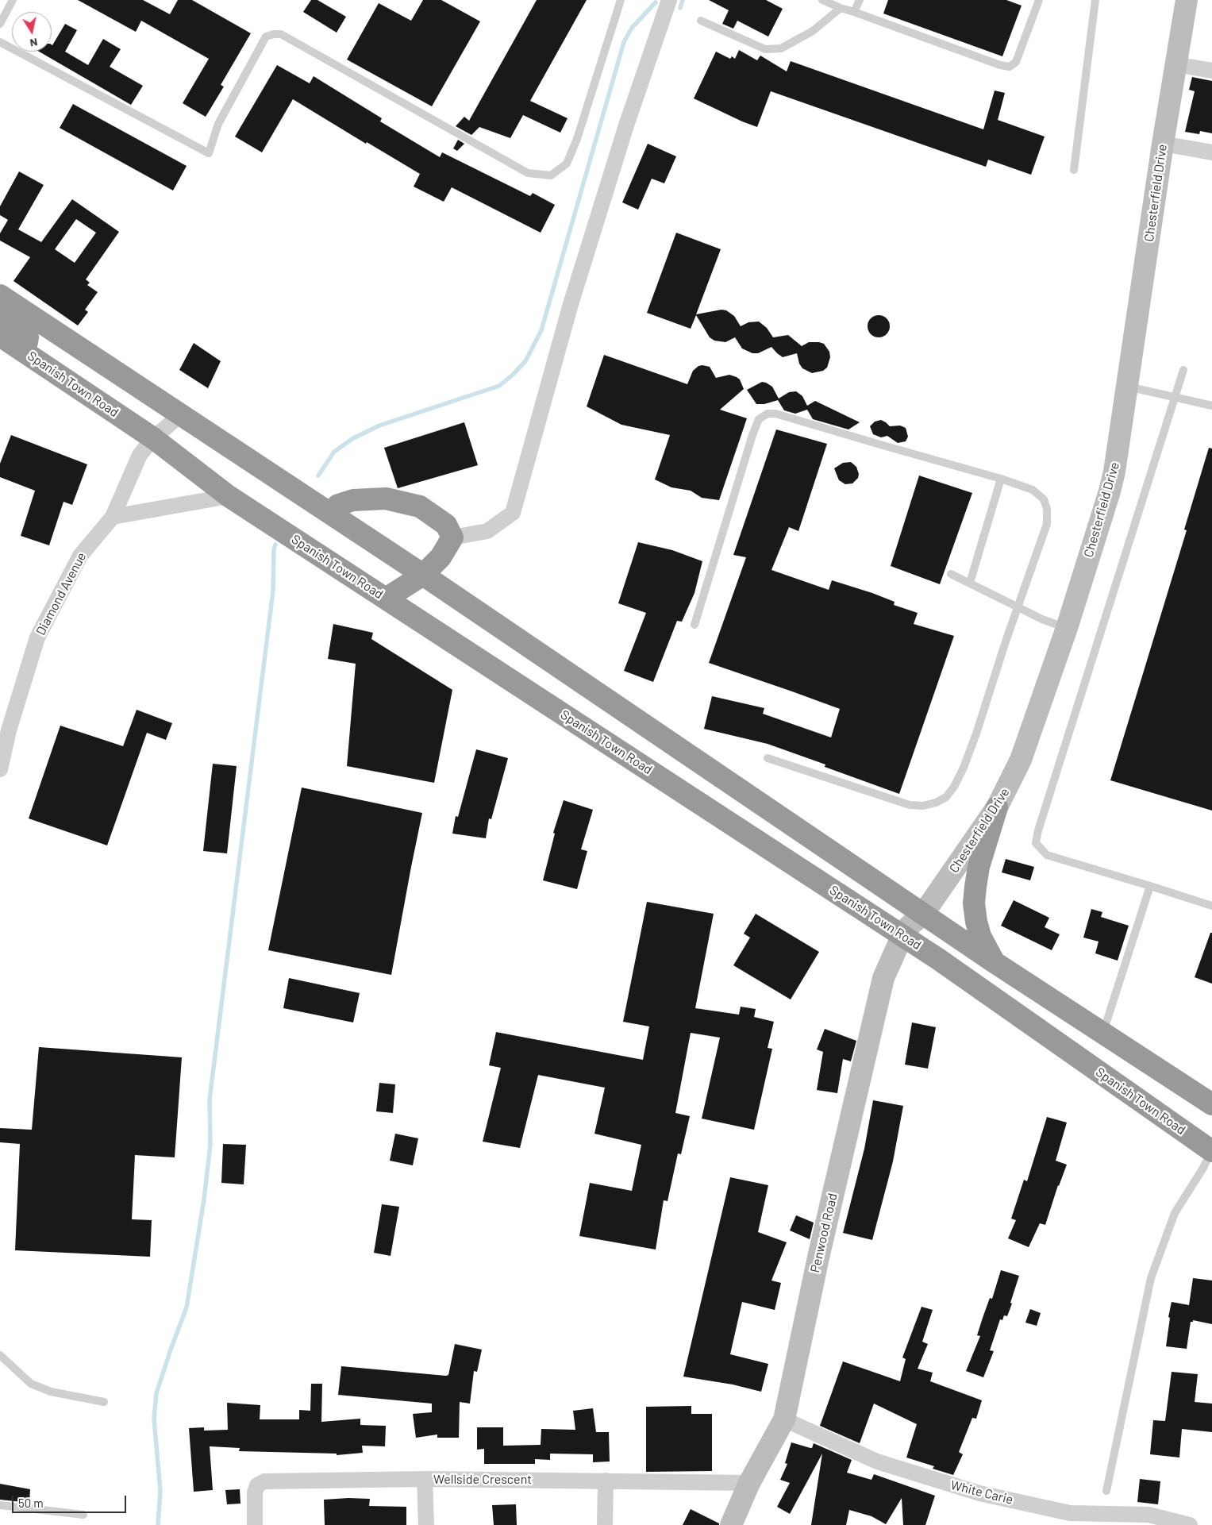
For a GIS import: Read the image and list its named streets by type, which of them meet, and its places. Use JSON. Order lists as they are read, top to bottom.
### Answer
{
  "streets": {
    "highway": ["Spanish Town Road"],
    "street": [
      "Chesterfield Drive",
      "Diamond Avenue",
      "Penwood Road",
      "Wellside Crescent",
      "White Carie"
    ]
  },
  "crossings": [
    ["Chesterfield Drive", "Spanish Town Road"],
    ["Chesterfield Drive", "Penwood Road"],
    ["Spanish Town Road", "Diamond Avenue"],
    ["Spanish Town Road", "Penwood Road"],
    ["Penwood Road", "Wellside Crescent"],
    ["Penwood Road", "White Carie"]
  ],
  "scale_bar": "50 m",
  "north": "bottom"
}
